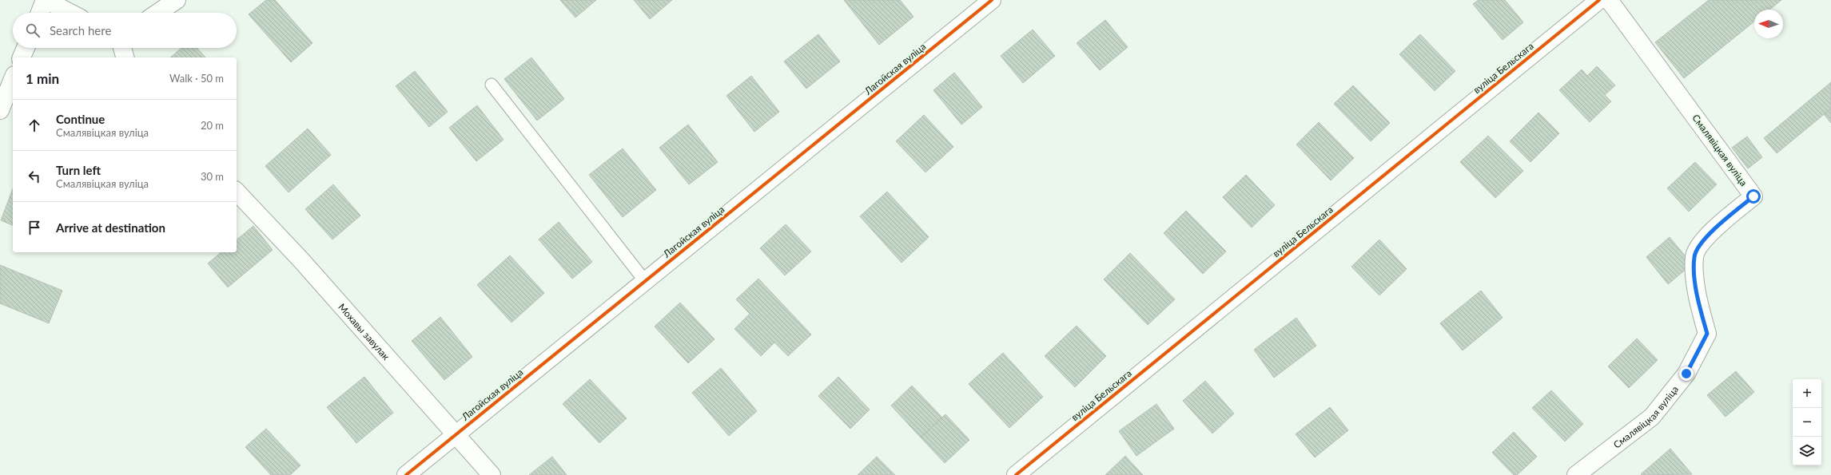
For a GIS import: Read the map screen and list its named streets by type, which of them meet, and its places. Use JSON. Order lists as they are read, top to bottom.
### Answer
{
  "streets": {
    "street": [
      "вуліца Бельскага",
      "Лагойская вуліца",
      "Смалявіцкая вуліца",
      "Мохавы завулак"
    ]
  },
  "crossings": [
    ["Лагойская вуліца", "Мохавы завулак"]
  ],
  "north": "left",
  "page": {
    "search": "Search here",
    "heading": ["1 min", "Walk · 50 m"],
    "list": [
      ["Continue", "Смалявіцкая вуліца", "20 m"],
      ["Turn left", "Смалявіцкая вуліца", "30 m"],
      "Arrive at destination"
    ],
    "map_buttons": ["+", "−"]
  }
}
